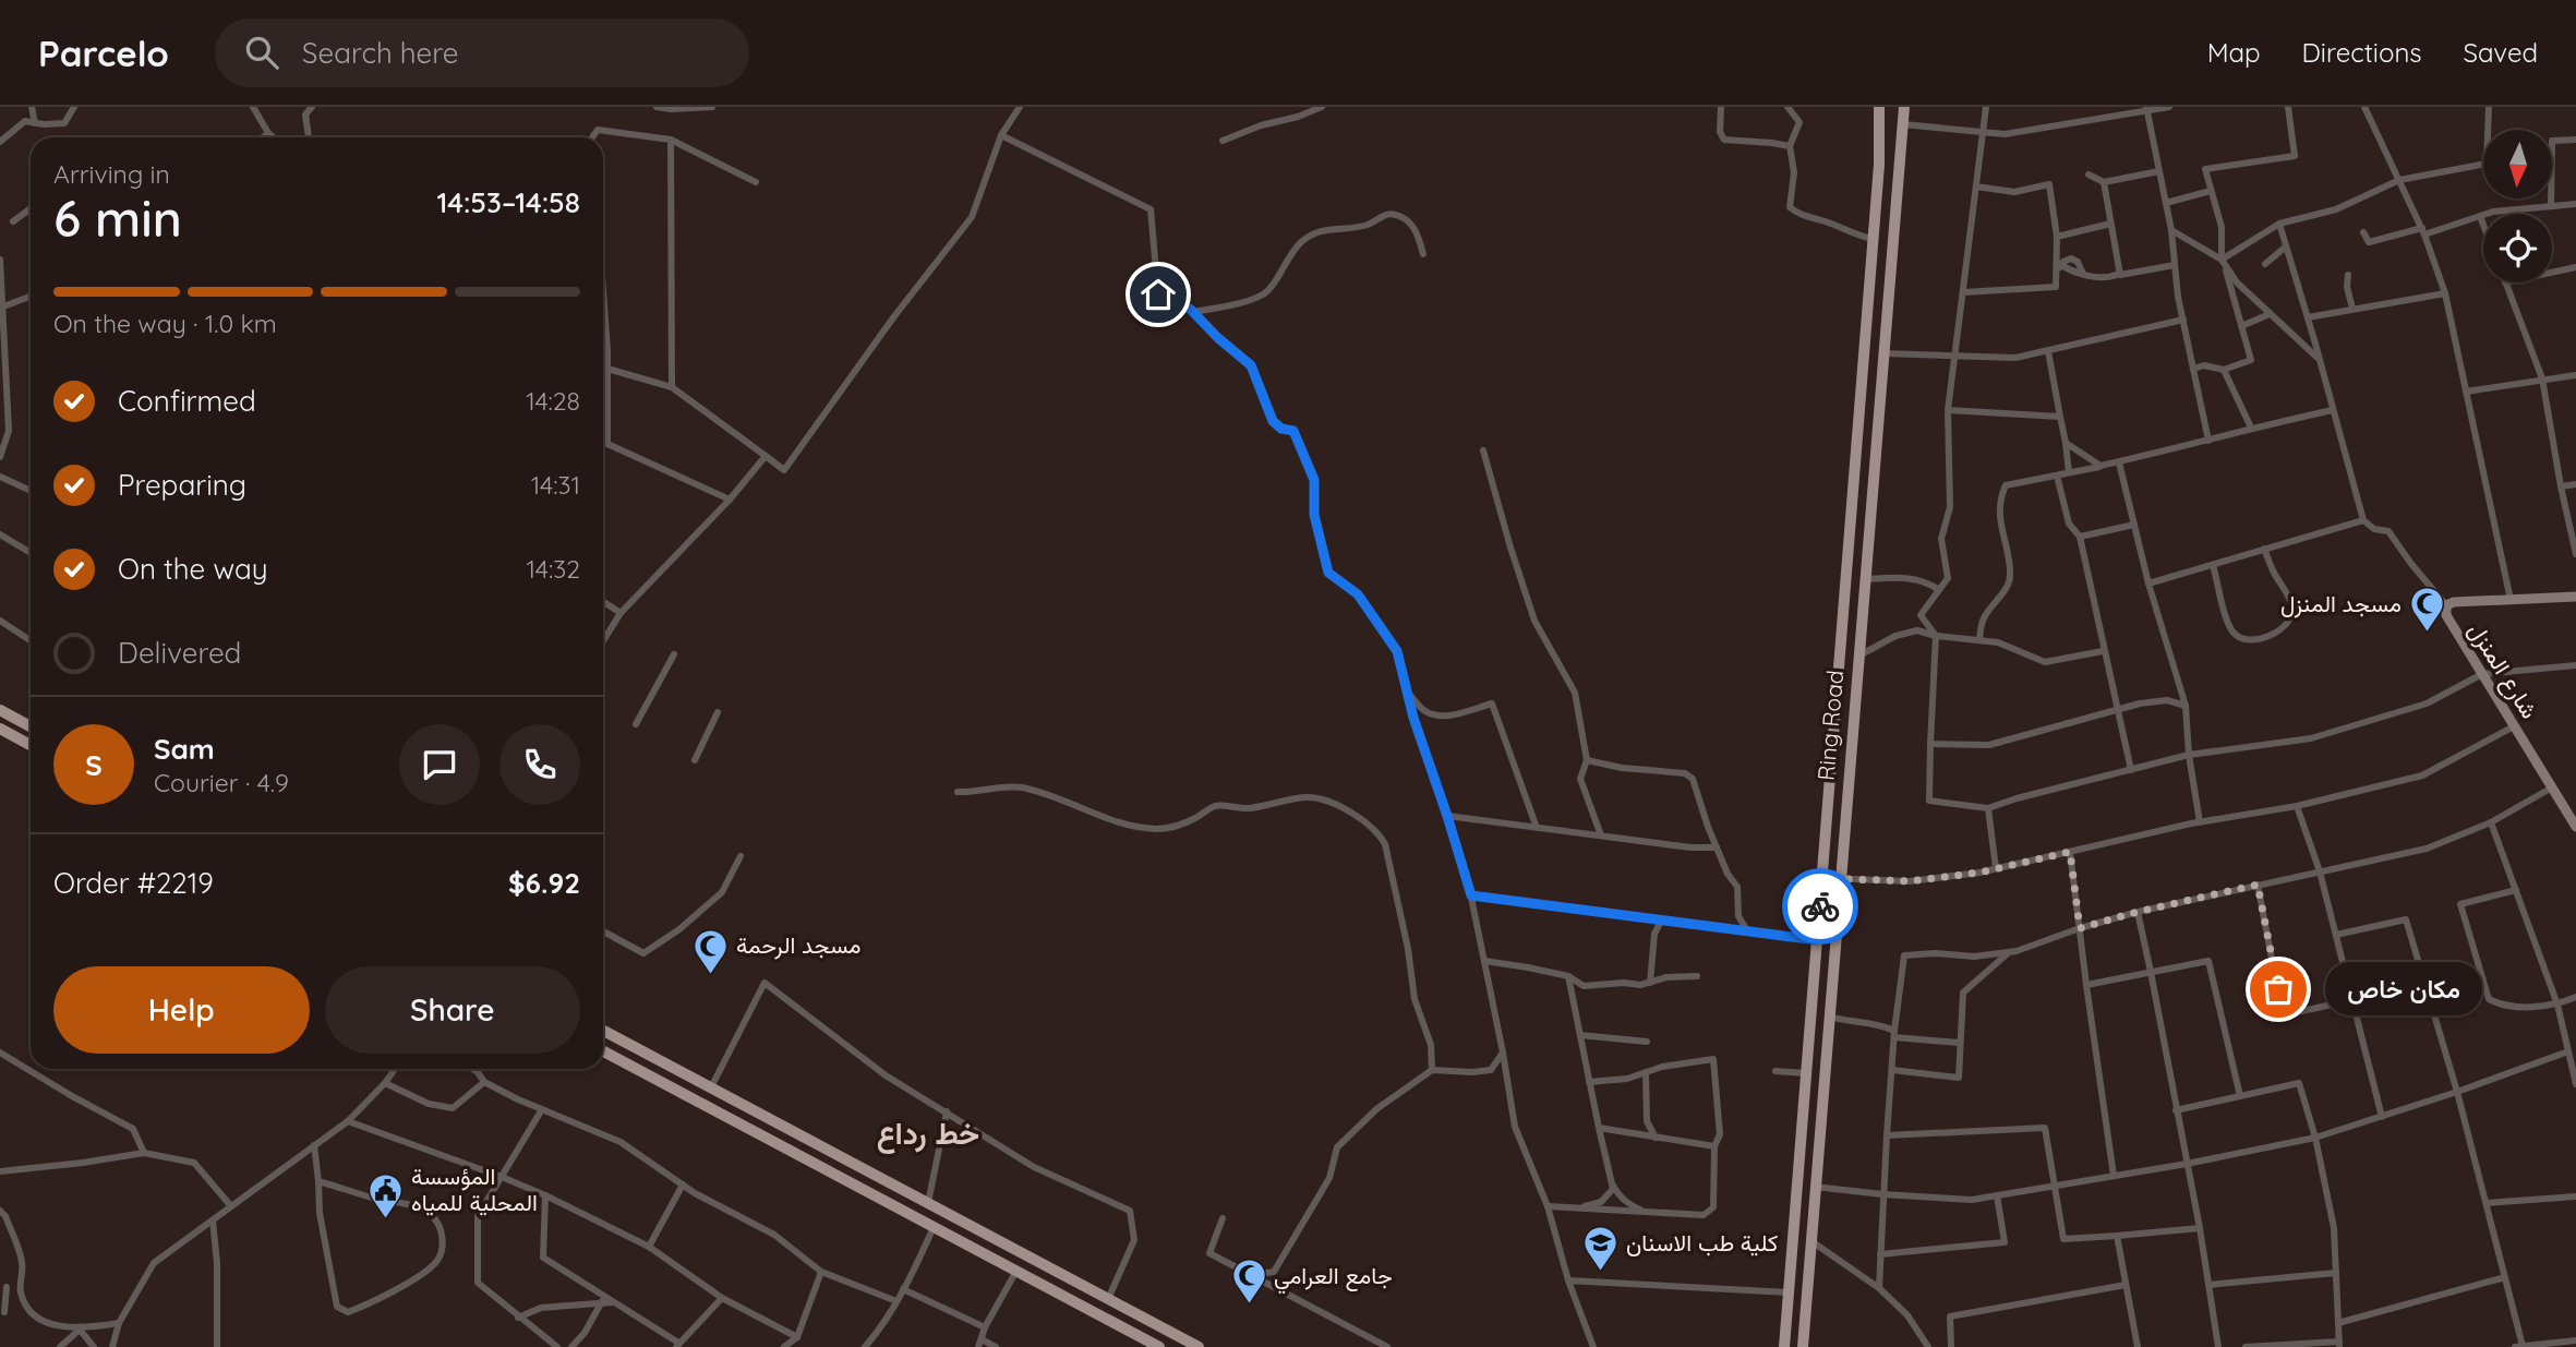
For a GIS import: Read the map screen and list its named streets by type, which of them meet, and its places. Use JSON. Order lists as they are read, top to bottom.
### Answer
{
  "streets": {
    "main road": ["Ring Road"],
    "street": ["شارع المنزل"]
  },
  "districts": ["خط رداع"],
  "places": {
    "mosque": ["مسجد المنزل", "مسجد الرحمة", "جامع العرامي"],
    "other": ["مكان خاص"],
    "public building": ["المؤسسة المحلية للمياه"],
    "school or university": ["كلية طب الاسنان"]
  },
  "north": "bottom",
  "page": {
    "header": "Parcelo",
    "search": "Search here",
    "nav": ["Map", "Directions", "Saved"],
    "heading": ["6 min", "Arriving in", "14:53–14:58"],
    "panel": [
      "Sam",
      "Courier · 4.9",
      "Order #2219",
      "$6.92"
    ],
    "bar": "On the way · 1.0 km",
    "list": [
      ["Confirmed", "14:28"],
      ["Preparing", "14:31"],
      ["On the way", "14:32"],
      "Delivered"
    ],
    "round": "S",
    "buttons": ["Help", "Share"],
    "bubble": "مكان خاص"
  }
}
